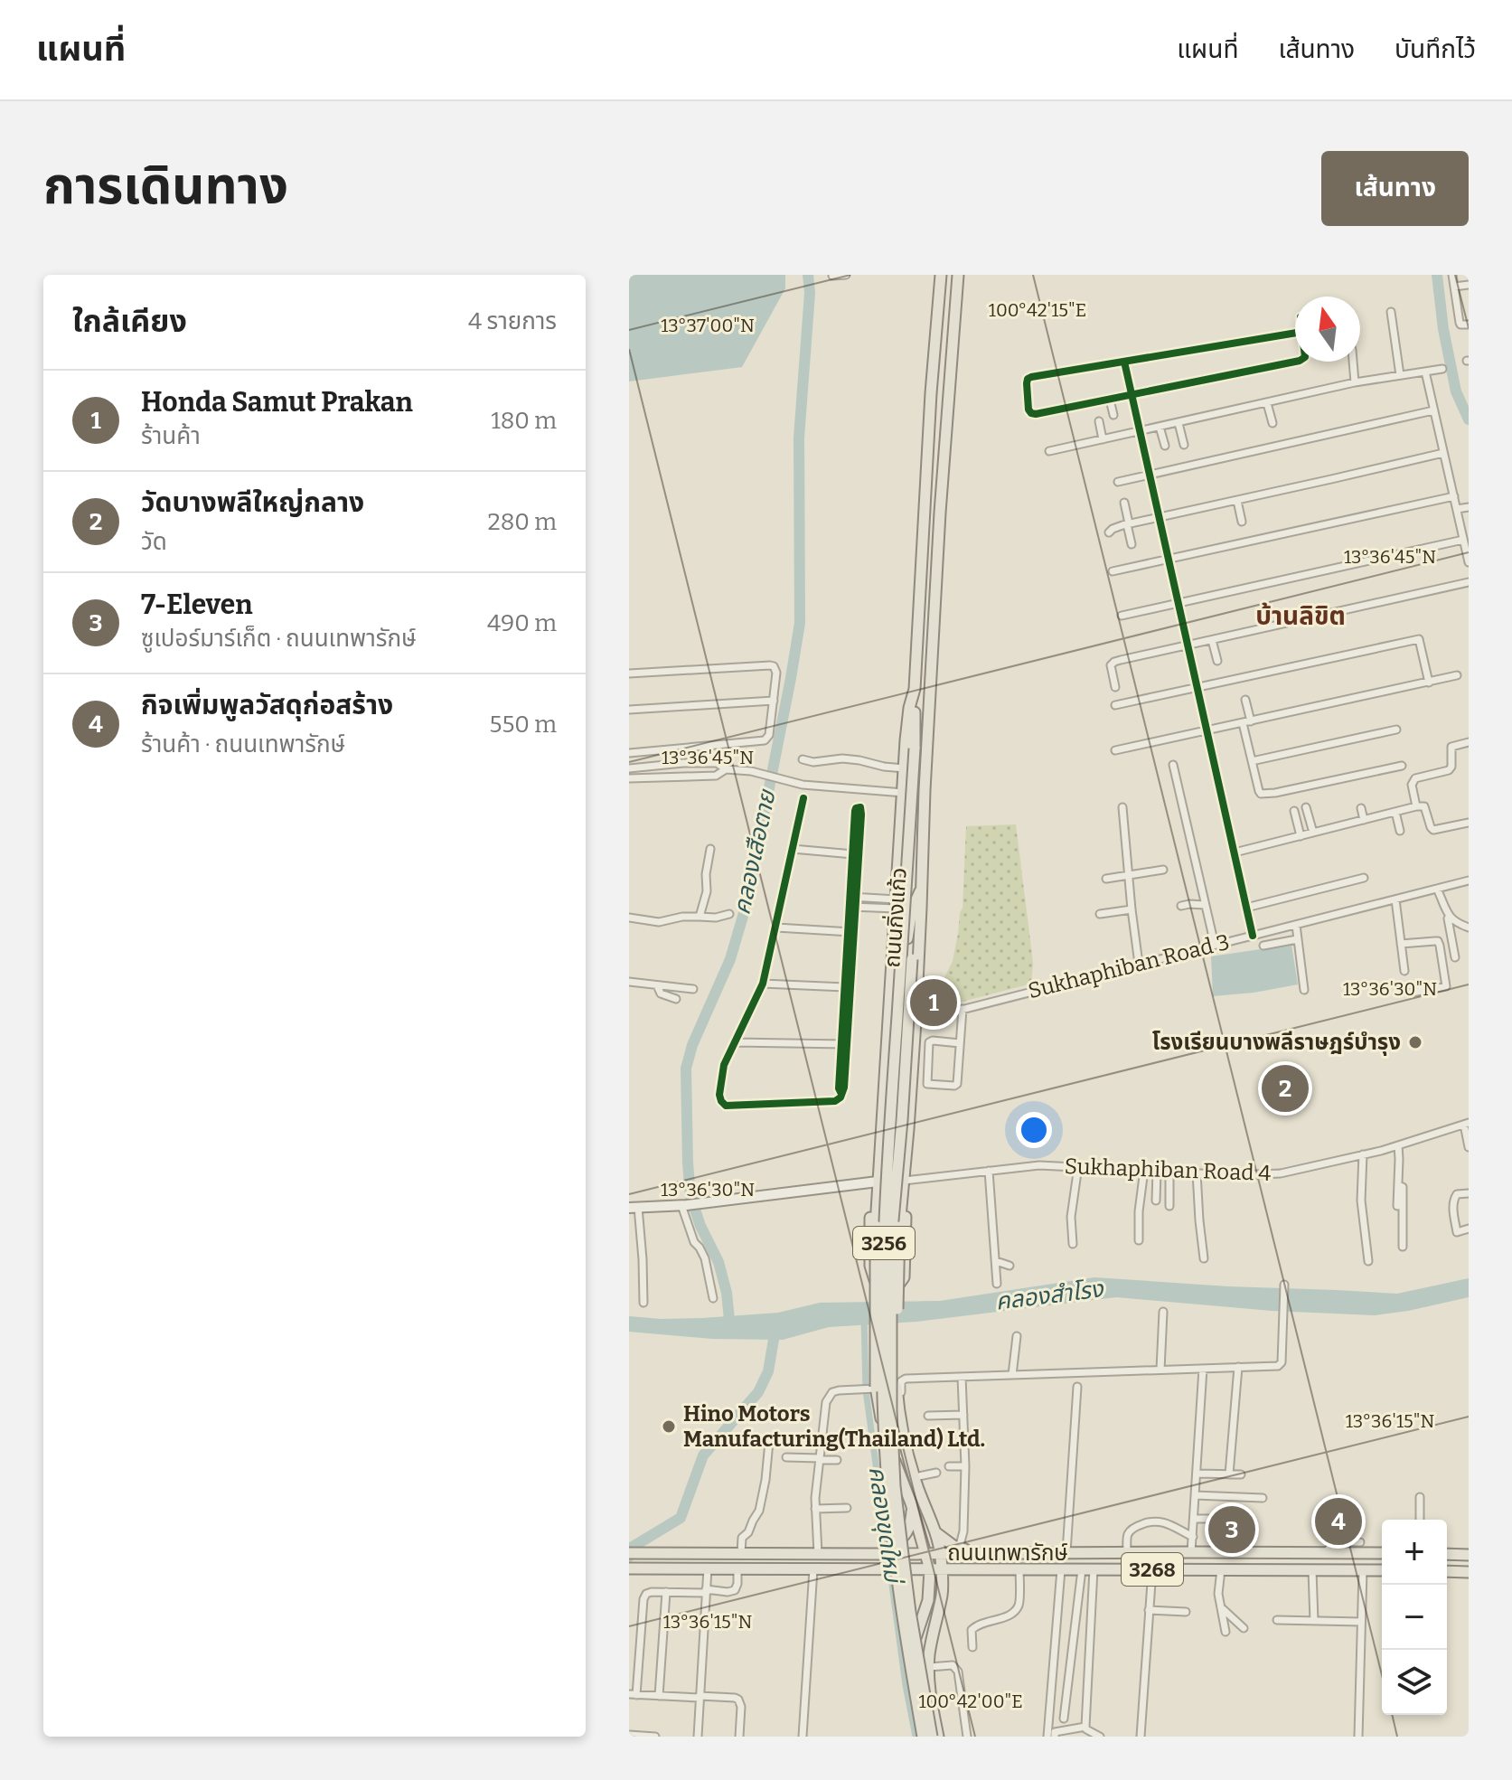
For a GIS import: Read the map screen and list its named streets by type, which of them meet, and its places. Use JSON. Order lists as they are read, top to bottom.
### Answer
{
  "streets": {
    "main road": [
      "ถนนกิ่งแก้ว",
      "3256",
      "ถนนเทพารักษ์",
      "3268"
    ],
    "street": ["Sukhaphiban Road 3", "Sukhaphiban Road 4"]
  },
  "crossings": [
    ["ถนนกิ่งแก้ว", "Sukhaphiban Road 3"],
    ["ถนนกิ่งแก้ว", "Sukhaphiban Road 4"],
    ["ถนนกิ่งแก้ว", "3256"],
    ["ถนนกิ่งแก้ว", "ถนนเทพารักษ์"],
    ["3256", "ถนนเทพารักษ์"]
  ],
  "districts": ["บ้านลิขิต"],
  "water": ["คลองเสือตาย", "คลองสำโรง", "คลองขุดใหม่"],
  "places": ["โรงเรียนบางพลีราษฎร์บำรุง", "Hino Motors Manufacturing(Thailand) Ltd."],
  "north": "top",
  "page": {
    "header": "แผนที่",
    "nav": ["แผนที่", "เส้นทาง", "บันทึกไว้"],
    "title": "การเดินทาง",
    "buttons": "เส้นทาง",
    "heading": ["ใกล้เคียง", "4 รายการ"],
    "list": [
      {
        "mark": "1",
        "name": "Honda Samut Prakan",
        "note": "ร้านค้า",
        "value": "180 m"
      },
      {
        "mark": "2",
        "name": "วัดบางพลีใหญ่กลาง",
        "note": "วัด",
        "value": "280 m"
      },
      {
        "mark": "3",
        "name": "7-Eleven",
        "note": "ซูเปอร์มาร์เก็ต · ถนนเทพารักษ์",
        "value": "490 m"
      },
      {
        "mark": "4",
        "name": "กิจเพิ่มพูลวัสดุก่อสร้าง",
        "note": "ร้านค้า · ถนนเทพารักษ์",
        "value": "550 m"
      }
    ],
    "pins": [
      "1",
      "2",
      "4",
      "3"
    ],
    "map_buttons": ["+", "−"]
  },
  "coordinates": [
    "100°42'15\"E",
    "13°37'00\"N",
    "13°36'45\"N",
    "13°36'30\"N",
    "13°36'15\"N",
    "100°42'00\"E"
  ]
}
